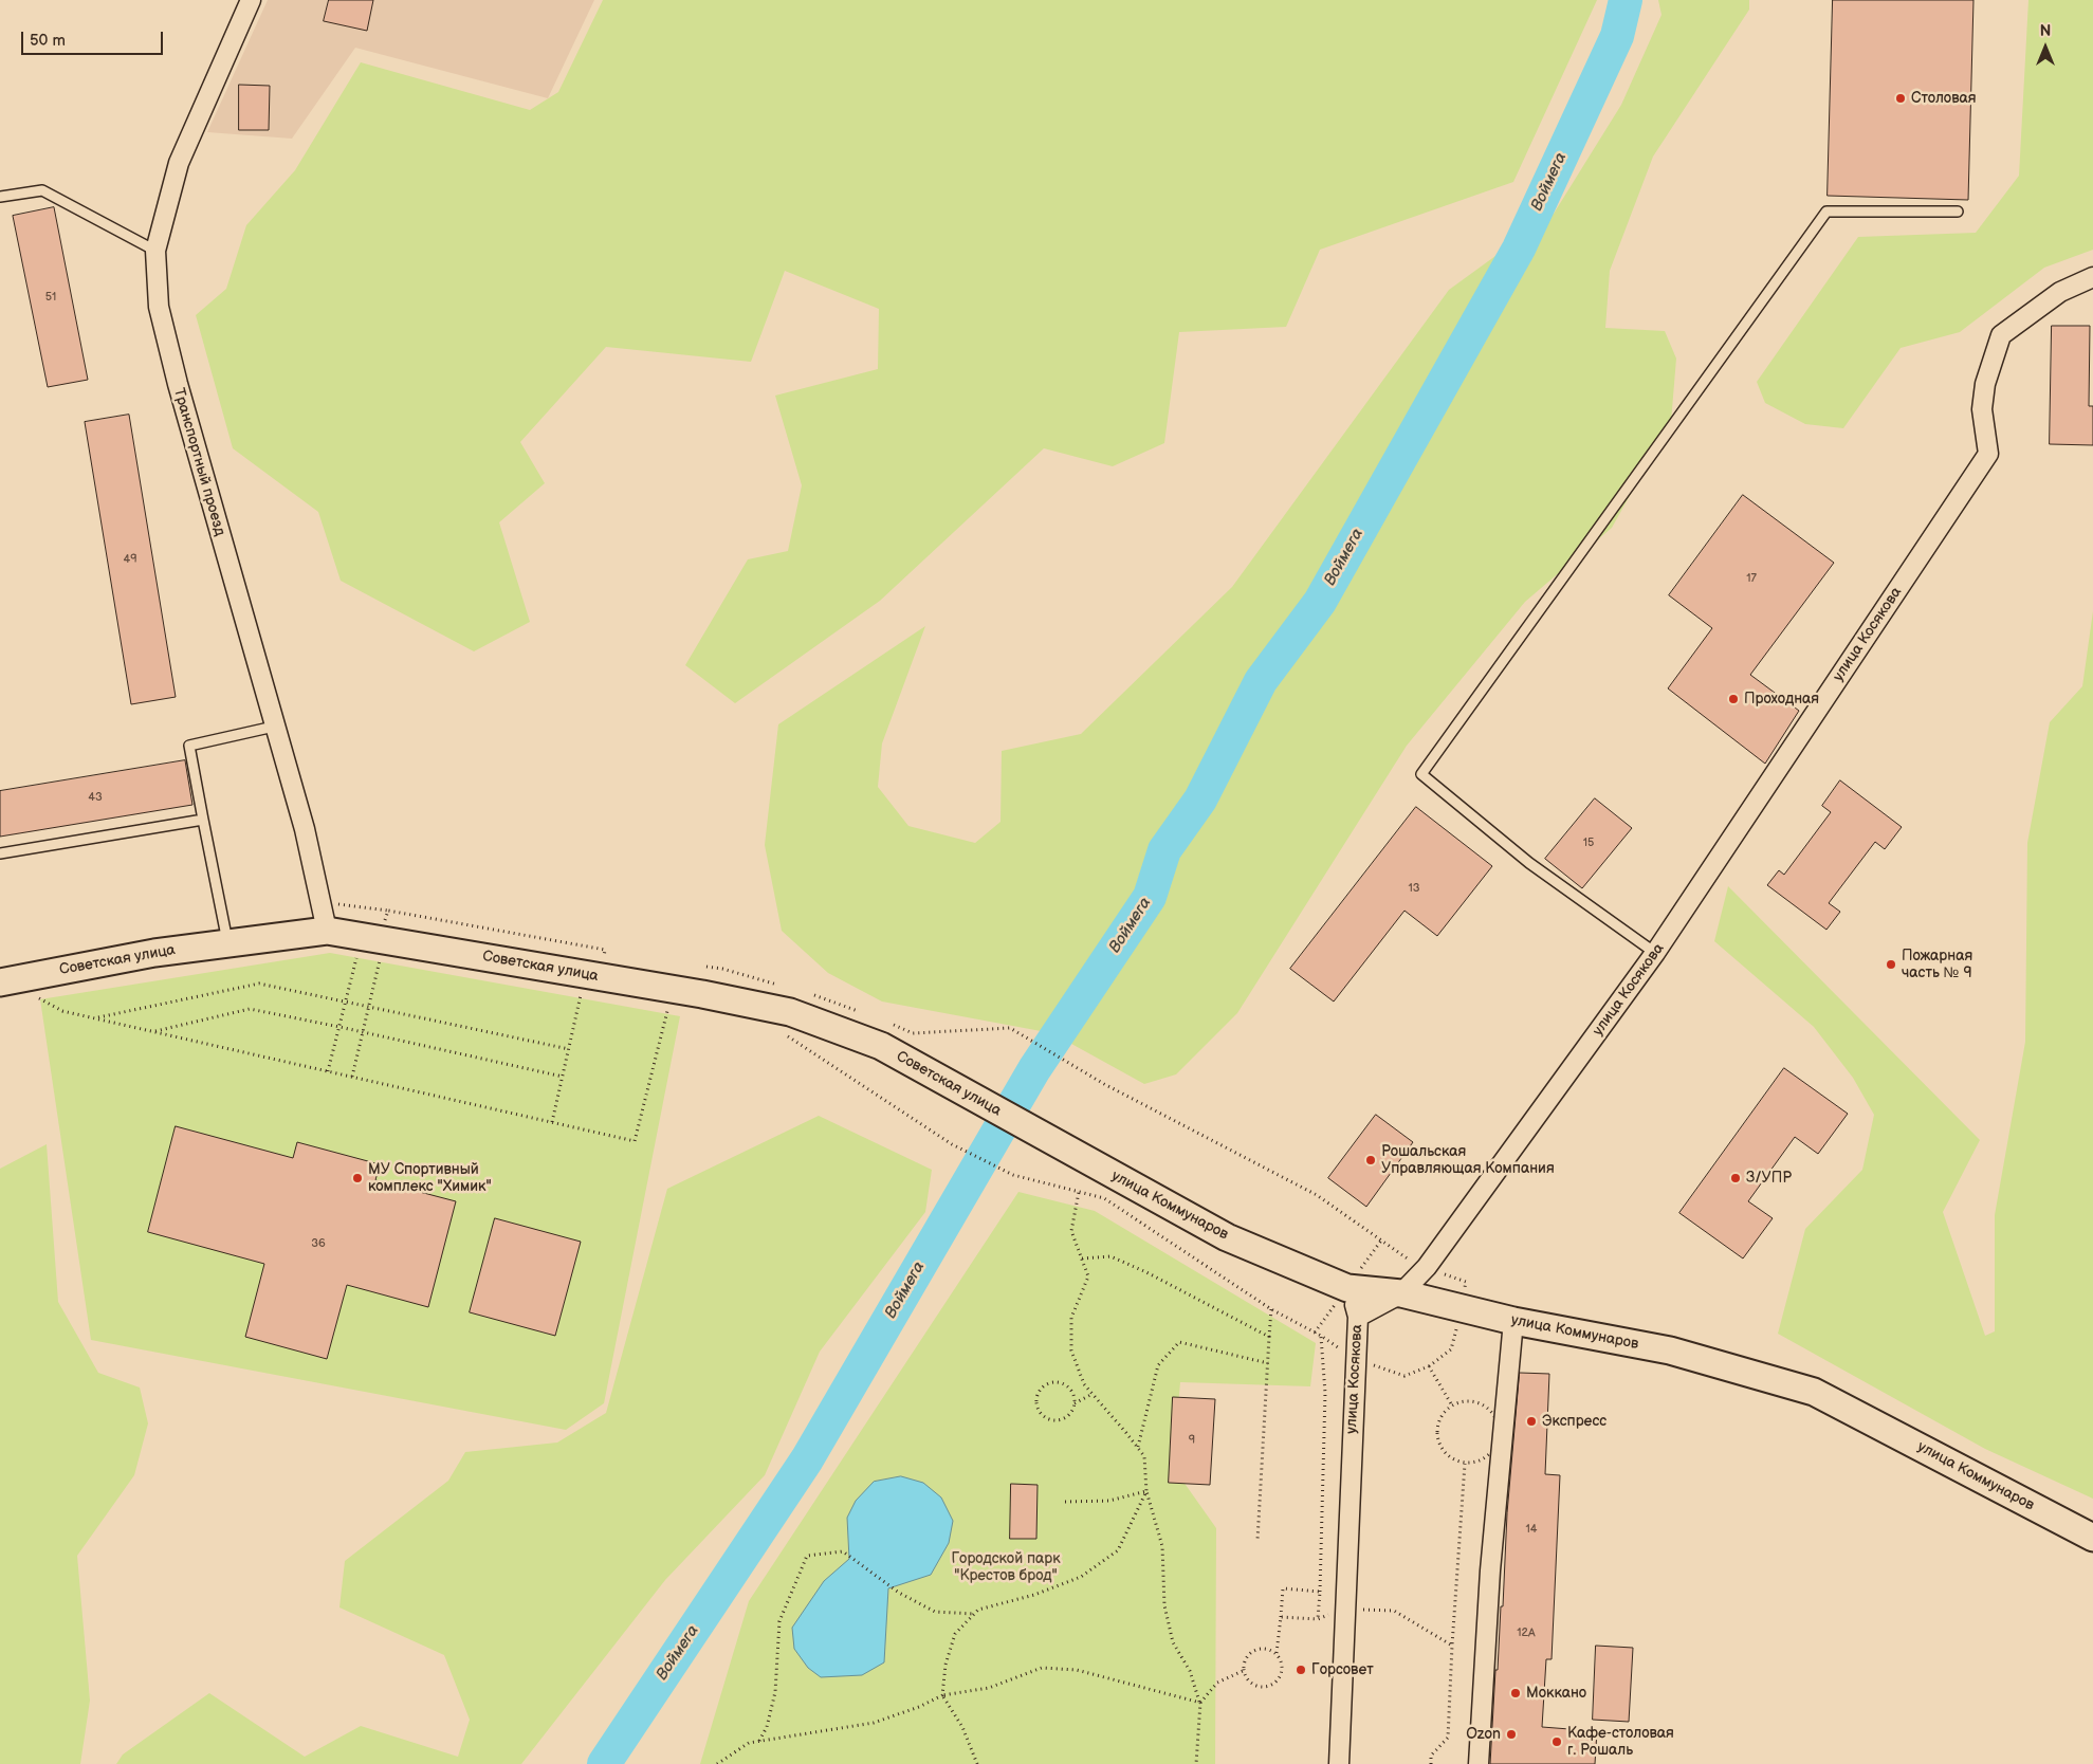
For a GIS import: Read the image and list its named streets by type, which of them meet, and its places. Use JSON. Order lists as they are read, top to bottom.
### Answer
{
  "streets": {
    "street": [
      "Транспортный проезд",
      "улица Косякова",
      "Советская улица",
      "улица Коммунаров"
    ]
  },
  "crossings": [
    ["Транспортный проезд", "Советская улица"],
    ["улица Косякова", "улица Коммунаров"],
    ["Советская улица", "улица Коммунаров"]
  ],
  "water": ["Воймега"],
  "parks": ["Городской парк \"Крестов брод\""],
  "places": [
    "Столовая",
    "Проходная",
    "Пожарная часть № 9",
    "Рошальская Управляющая Компания",
    "МУ Спортивный комплекс \"Химик\"",
    "З/УПР",
    "Экспресс",
    "Горсовет",
    "Моккано",
    "Ozon",
    "Кафе-столовая г. Рошаль"
  ],
  "house_numbers": [
    "51",
    "49",
    "17",
    "43",
    "15",
    "13",
    "36",
    "9",
    "14",
    "12А"
  ],
  "scale_bar": "50 m",
  "north": "top"
}
